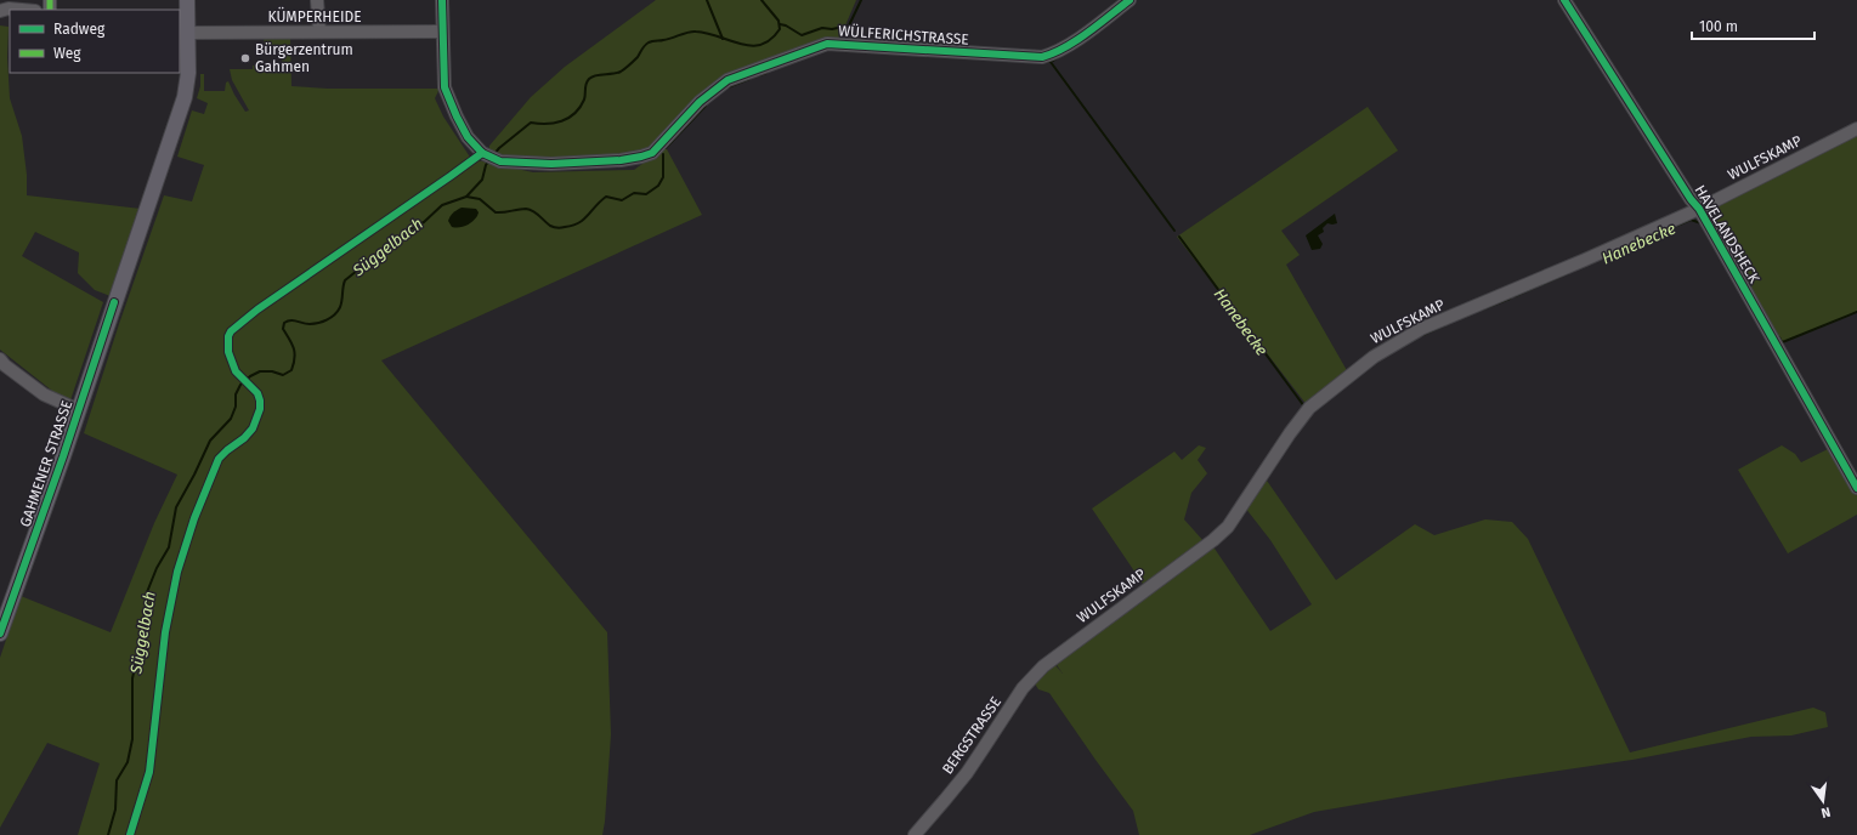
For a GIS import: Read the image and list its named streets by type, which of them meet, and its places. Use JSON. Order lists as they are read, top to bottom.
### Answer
{
  "streets": {
    "main road": ["GAHMENER STRASSE"],
    "street": [
      "KÜMPERHEIDE",
      "WÜLFERICHSTRASSE",
      "WULFSKAMP",
      "HAVELANDSHECK",
      "BERGSTRASSE"
    ]
  },
  "crossings": [
    ["KÜMPERHEIDE", "WÜLFERICHSTRASSE"],
    ["KÜMPERHEIDE", "GAHMENER STRASSE"],
    ["WULFSKAMP", "HAVELANDSHECK"],
    ["WULFSKAMP", "BERGSTRASSE"]
  ],
  "water": ["Hanebecke", "Süggelbach"],
  "places": ["Bürgerzentrum Gahmen"],
  "legend": ["Radweg", "Weg"],
  "scale_bar": "100 m",
  "north": "bottom"
}
